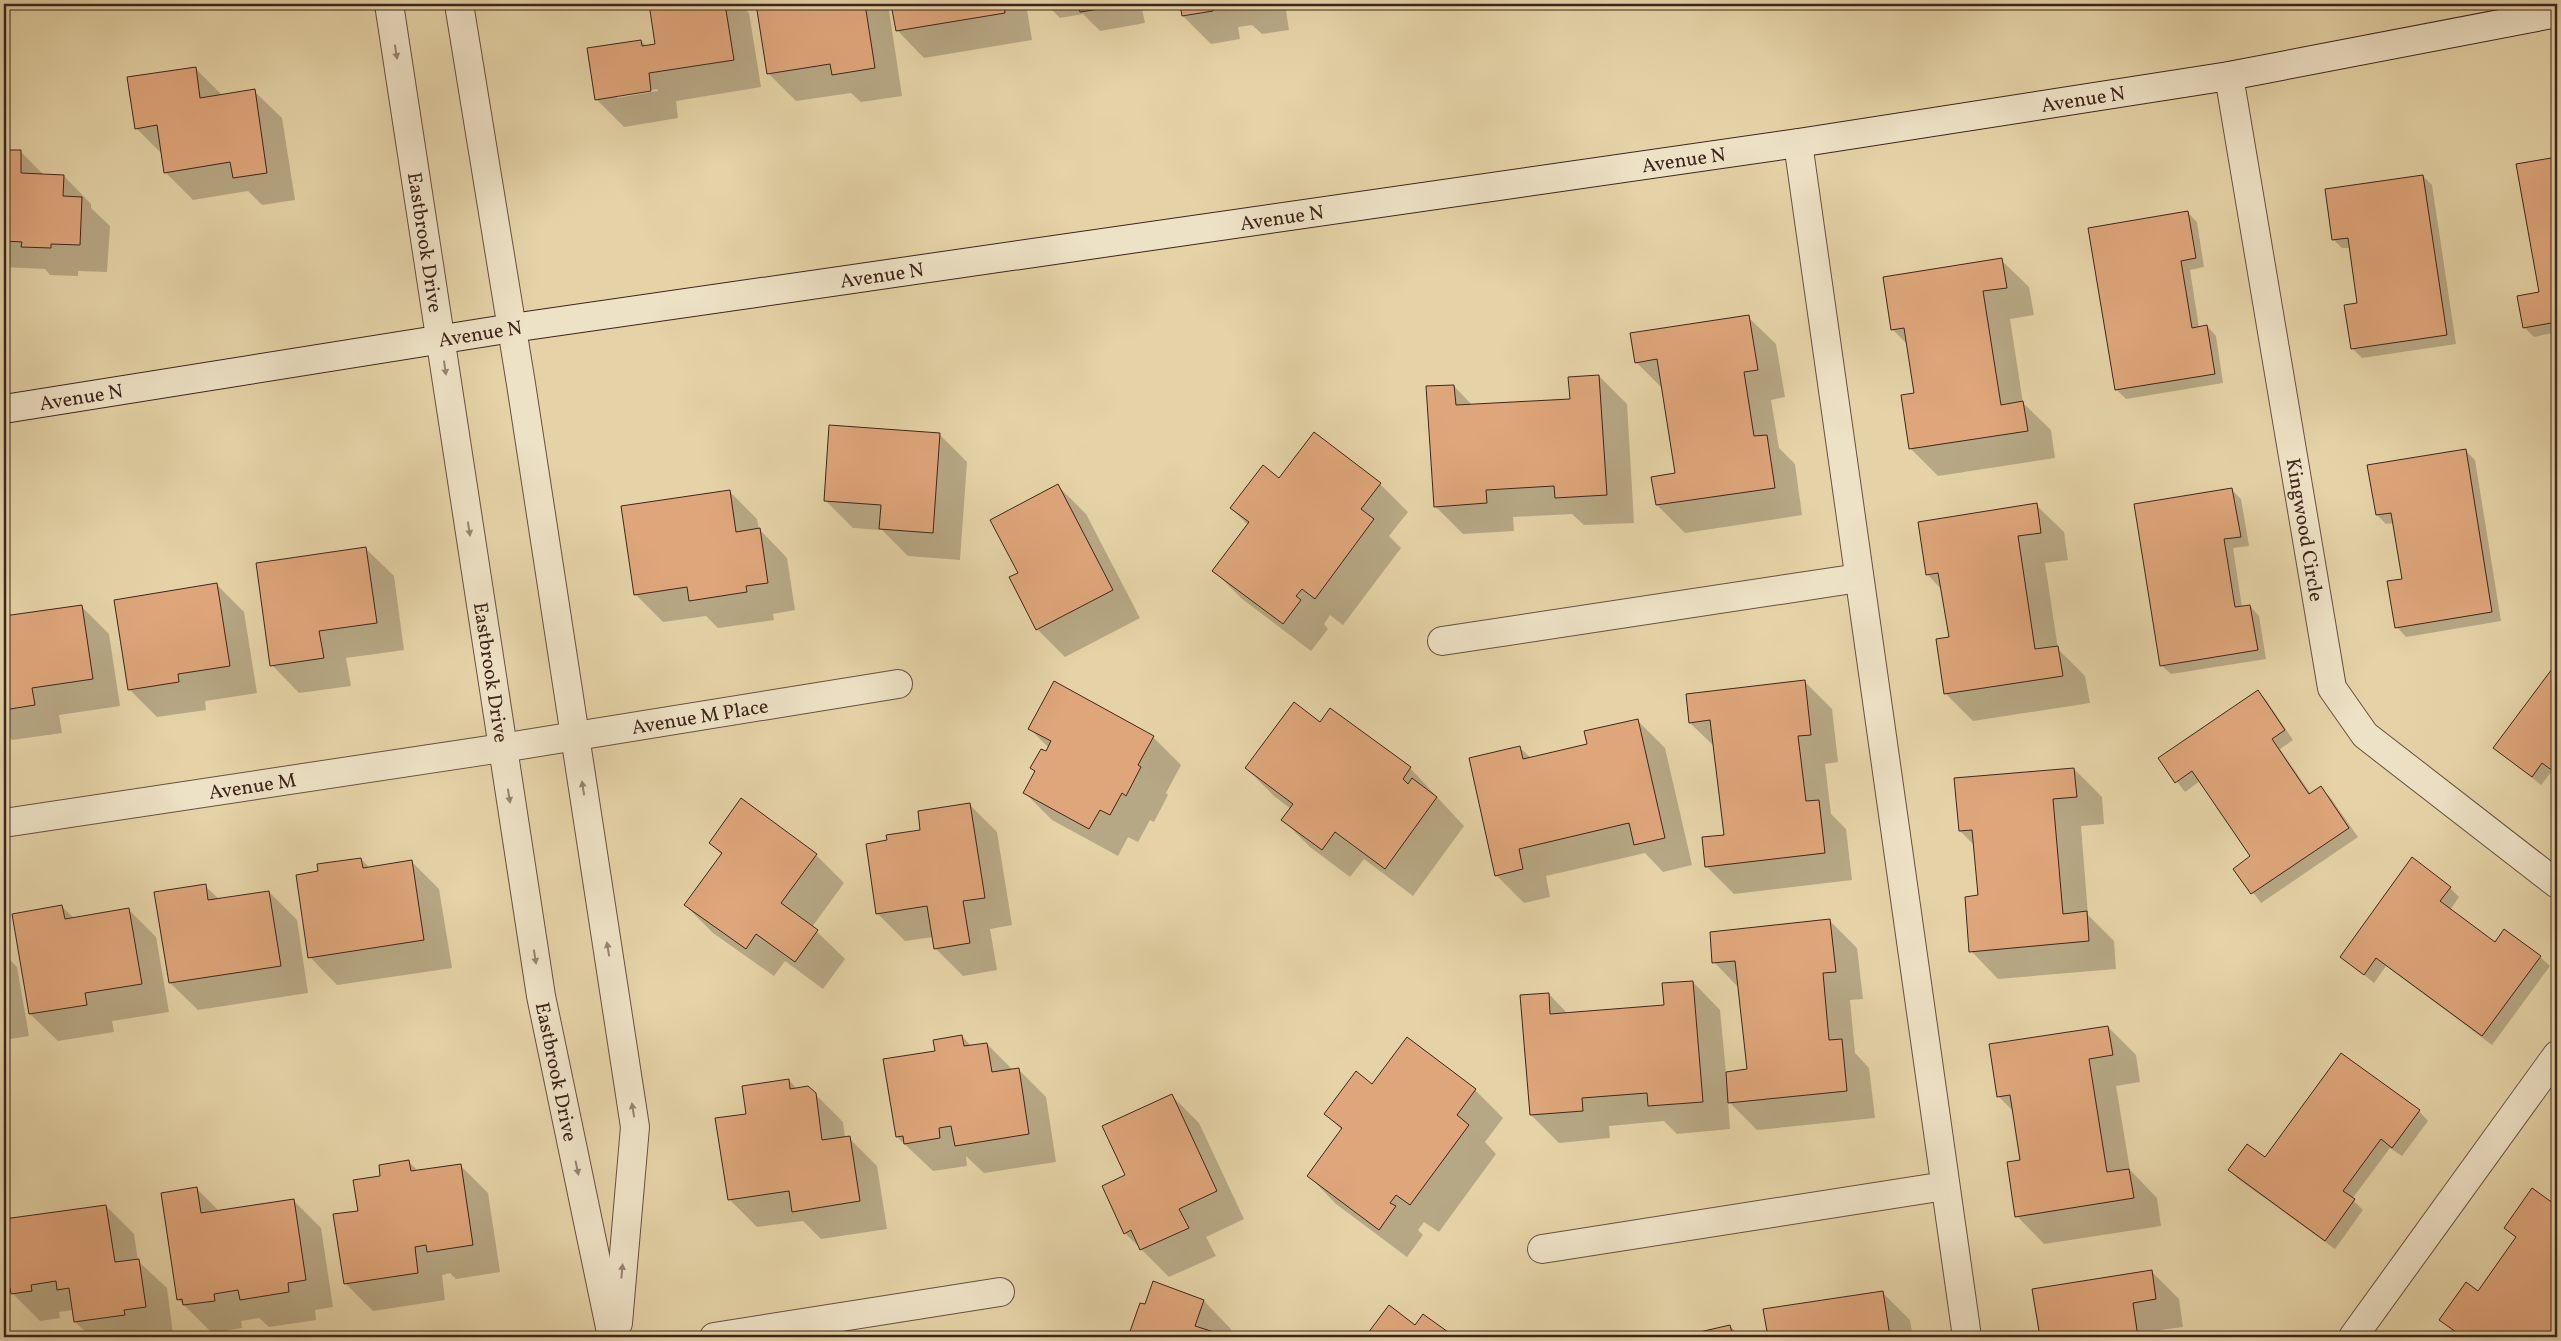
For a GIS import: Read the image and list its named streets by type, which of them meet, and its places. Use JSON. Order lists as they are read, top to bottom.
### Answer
{
  "streets": {
    "street": [
      "Avenue N",
      "Eastbrook Drive",
      "Kingwood Circle",
      "Avenue M Place",
      "Avenue M"
    ]
  },
  "crossings": [
    ["Avenue N", "Eastbrook Drive"],
    ["Avenue N", "Kingwood Circle"],
    ["Eastbrook Drive", "Avenue M Place"],
    ["Eastbrook Drive", "Avenue M"],
    ["Avenue M Place", "Avenue M"]
  ]
}
